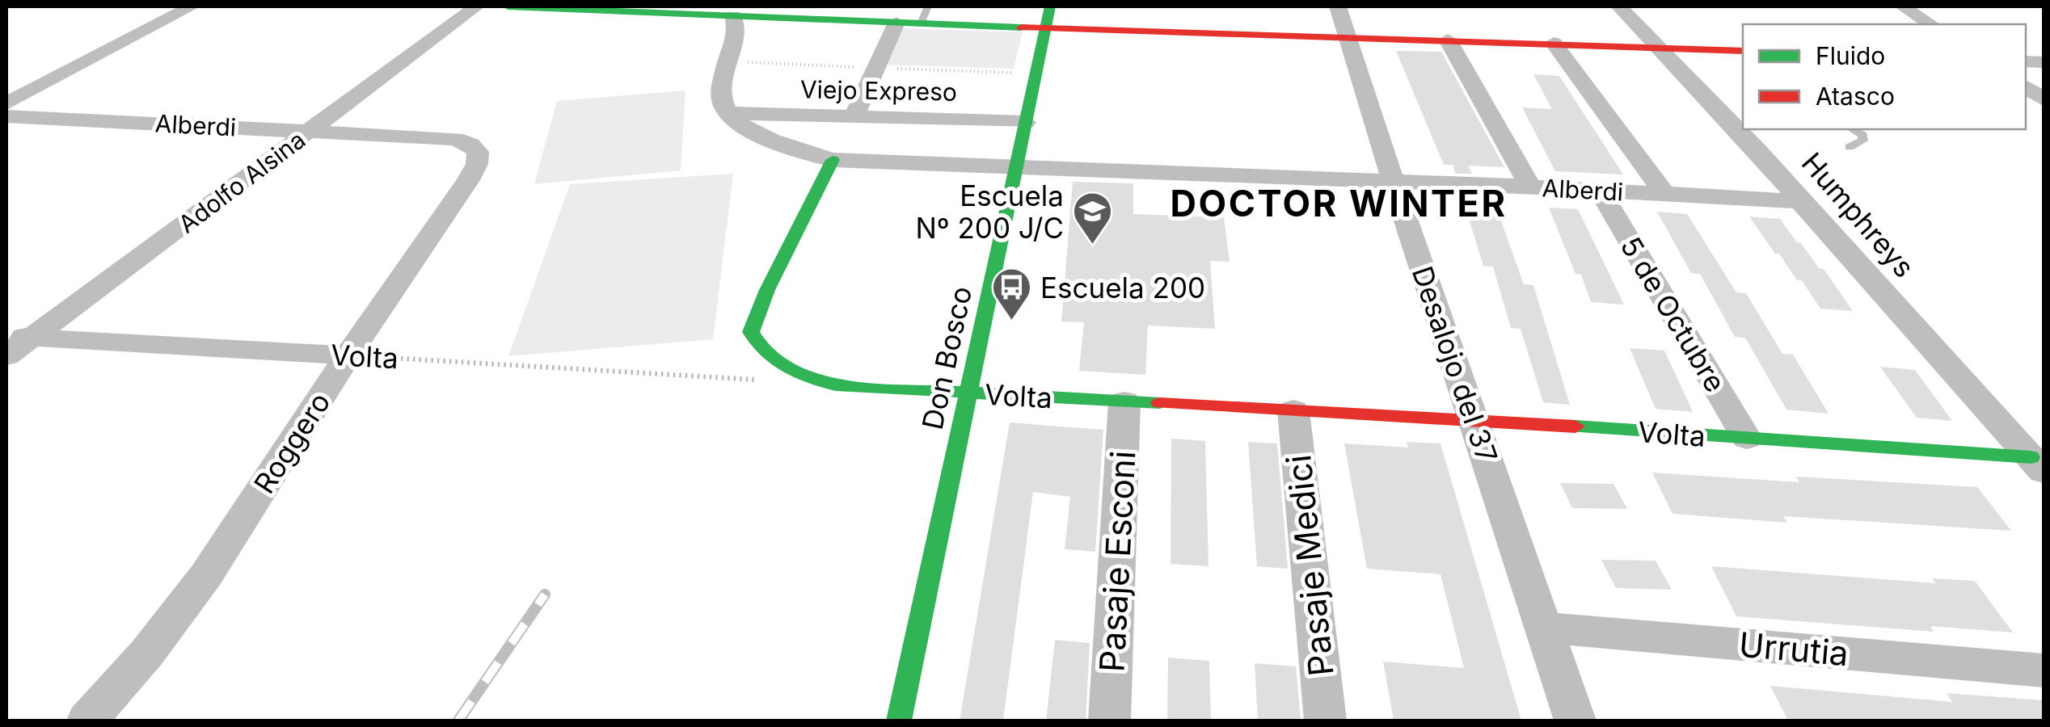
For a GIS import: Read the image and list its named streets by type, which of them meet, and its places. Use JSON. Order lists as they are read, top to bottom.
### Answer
{
  "streets": {
    "street": [
      "Viejo Expreso",
      "Alberdi",
      "Adolfo Alsina",
      "Humphreys",
      "5 de Octubre",
      "Volta",
      "Don Bosco",
      "Desalojo del 37",
      "Roggero",
      "Pasaje Esconi",
      "Pasaje Medici",
      "Urrutia"
    ]
  },
  "crossings": [
    ["Viejo Expreso", "Don Bosco"],
    ["Alberdi", "Adolfo Alsina"],
    ["Alberdi", "Humphreys"],
    ["Alberdi", "5 de Octubre"],
    ["Alberdi", "Volta"],
    ["Alberdi", "Don Bosco"],
    ["Alberdi", "Desalojo del 37"],
    ["Alberdi", "Roggero"],
    ["Adolfo Alsina", "Volta"],
    ["Humphreys", "Volta"],
    ["5 de Octubre", "Volta"],
    ["Volta", "Don Bosco"],
    ["Volta", "Desalojo del 37"],
    ["Volta", "Roggero"],
    ["Volta", "Pasaje Esconi"],
    ["Volta", "Pasaje Medici"],
    ["Desalojo del 37", "Urrutia"]
  ],
  "districts": ["DOCTOR WINTER"],
  "places": {
    "school or university": ["Escuela Nº 200 J/C"],
    "bus stop": ["Escuela 200"]
  },
  "legend": ["Fluido", "Atasco"]
}
